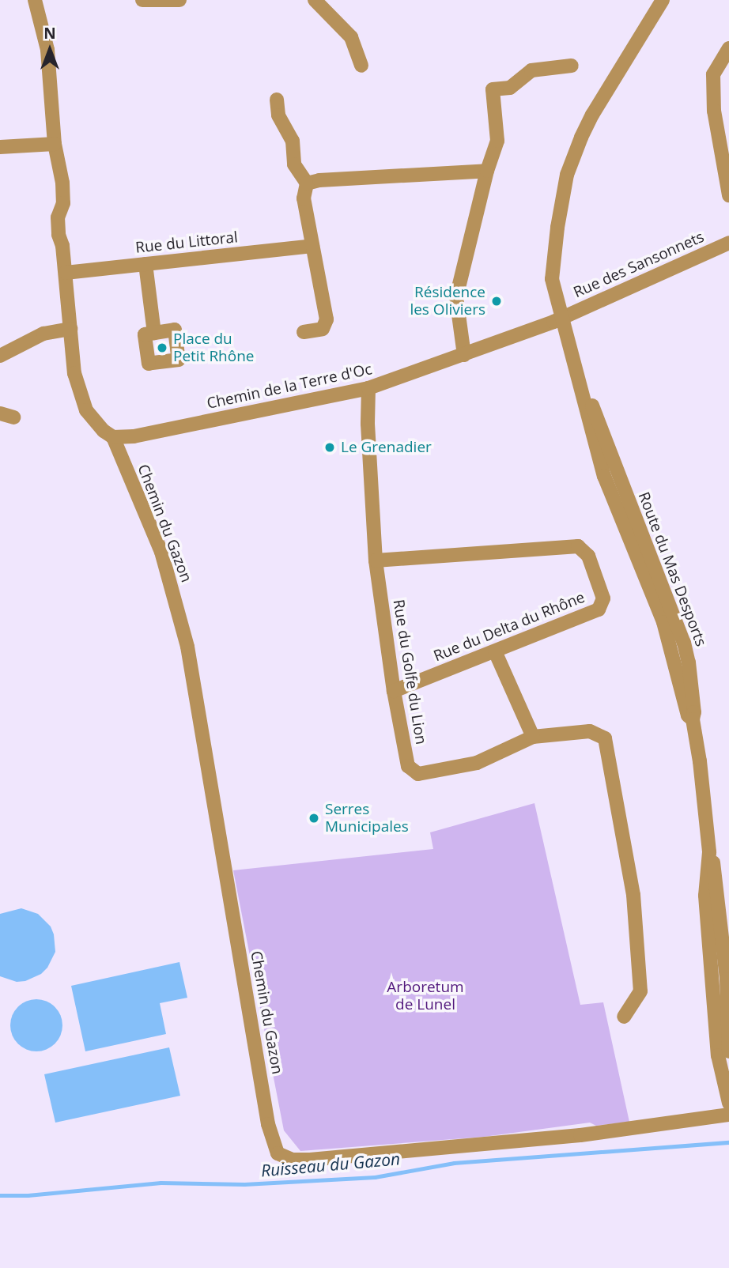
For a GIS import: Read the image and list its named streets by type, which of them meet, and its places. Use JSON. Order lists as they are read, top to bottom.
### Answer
{
  "streets": {
    "street": [
      "Rue du Littoral",
      "Rue des Sansonnets",
      "Chemin de la Terre d'Oc",
      "Chemin du Gazon",
      "Route du Mas Desports",
      "Rue du Delta du Rhône",
      "Rue du Golfe du Lion"
    ]
  },
  "crossings": [
    ["Rue des Sansonnets", "Chemin de la Terre d'Oc"],
    ["Rue des Sansonnets", "Route du Mas Desports"],
    ["Chemin de la Terre d'Oc", "Chemin du Gazon"],
    ["Chemin de la Terre d'Oc", "Route du Mas Desports"],
    ["Chemin de la Terre d'Oc", "Rue du Golfe du Lion"],
    ["Rue du Delta du Rhône", "Rue du Golfe du Lion"]
  ],
  "water": ["Ruisseau du Gazon"],
  "parks": ["Arboretum de Lunel"],
  "places": [
    "Résidence les Oliviers",
    "Place du Petit Rhône",
    "Le Grenadier",
    "Serres Municipales"
  ],
  "north": "top"
}
